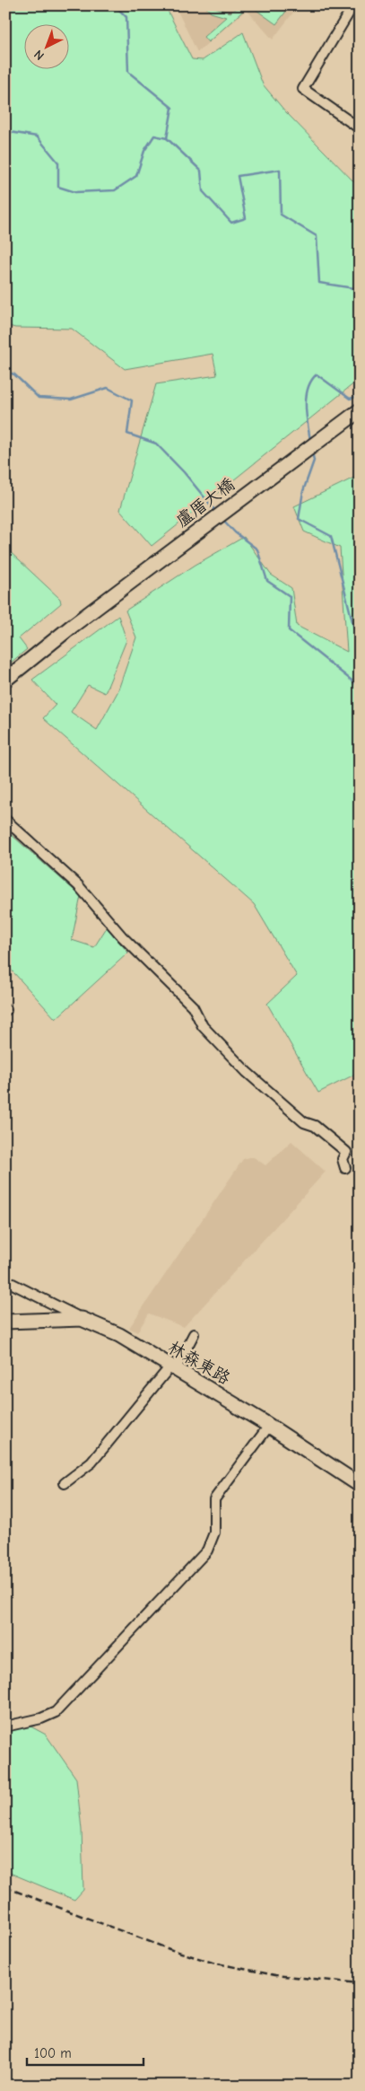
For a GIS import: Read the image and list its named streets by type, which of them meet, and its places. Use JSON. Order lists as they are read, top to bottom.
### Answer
{
  "streets": {
    "street": ["盧厝大橋", "林森東路"]
  },
  "scale_bar": "100 m",
  "north": "bottom left"
}
